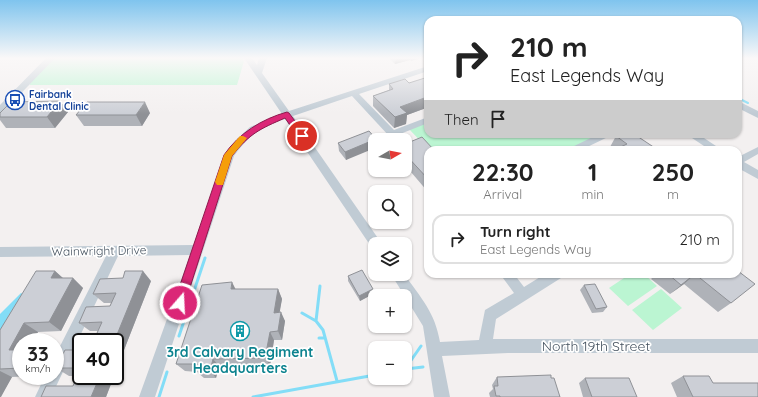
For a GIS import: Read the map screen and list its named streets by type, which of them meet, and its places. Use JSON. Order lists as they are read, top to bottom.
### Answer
{
  "streets": {
    "street": ["Wainwright Drive", "North 19th Street"]
  },
  "places": {
    "bus stop": ["Fairbank Dental Clinic"],
    "building": ["3rd Calvary Regiment Headquarters"]
  },
  "north": "right",
  "page": {
    "turn": ["210 m", "East Legends Way"],
    "then": "Then",
    "map_buttons": ["+", "−"],
    "eta": [
      "22:30",
      "Arrival",
      "1",
      "min",
      "250",
      "m"
    ],
    "list": [
      {
        "name": "Turn right",
        "note": "East Legends Way",
        "value": "210 m"
      }
    ],
    "speed": "33 km/h",
    "limit": "40"
  }
}
